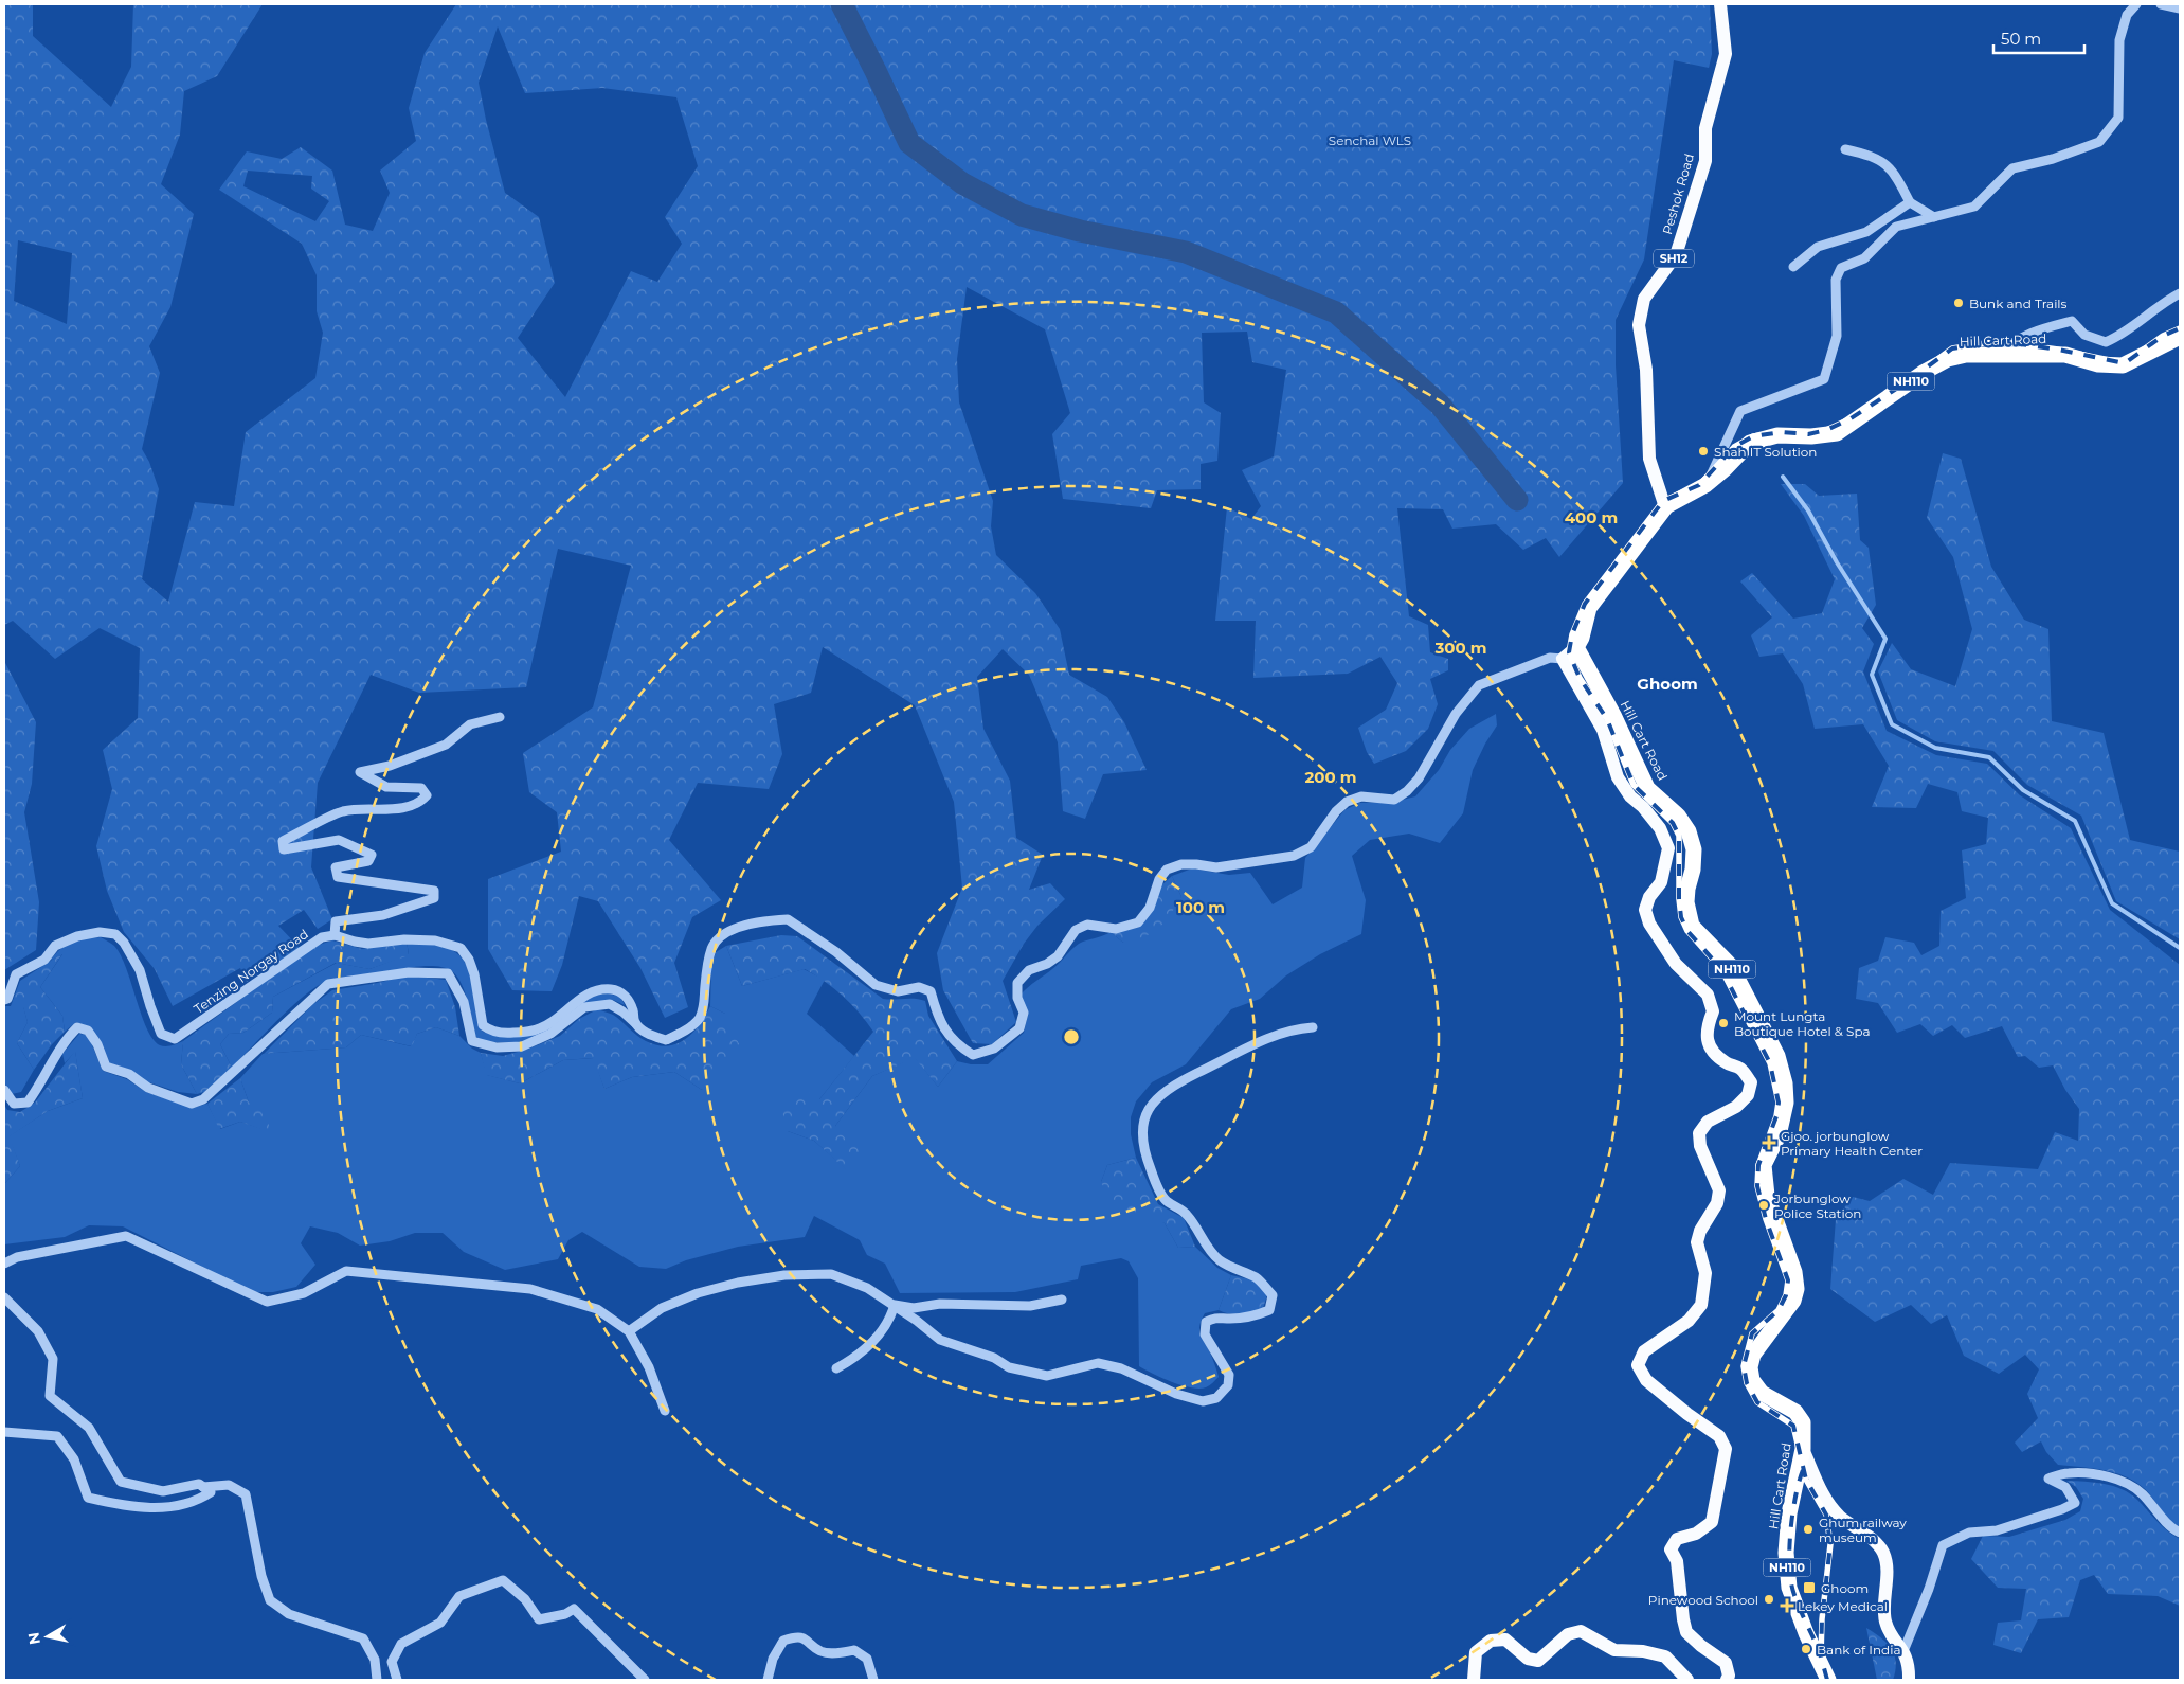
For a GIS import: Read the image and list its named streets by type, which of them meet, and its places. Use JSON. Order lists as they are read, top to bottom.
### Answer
{
  "streets": {
    "highway": ["Hill Cart Road", "NH110"],
    "main road": ["Peshok Road", "SH12"],
    "street": ["Tenzing Norgay Road"]
  },
  "crossings": [
    ["Peshok Road", "Hill Cart Road"]
  ],
  "districts": ["Ghoom"],
  "parks": ["Senchal WLS"],
  "places": {
    "other": [
      "Bunk and Trails",
      "Shah IT Solution",
      "Mount Lungta Boutique Hotel & Spa",
      "Jorbunglow Police Station",
      "Ghum railway museum",
      "Pinewood School",
      "Bank of India"
    ],
    "health": ["Gjoo. jorbunglow Primary Health Center", "Lekey Medical"],
    "transit": ["Ghoom"]
  },
  "scale_bar": "50 m",
  "north": "left",
  "rings": [
    "400 m",
    "300 m",
    "200 m",
    "100 m"
  ]
}
